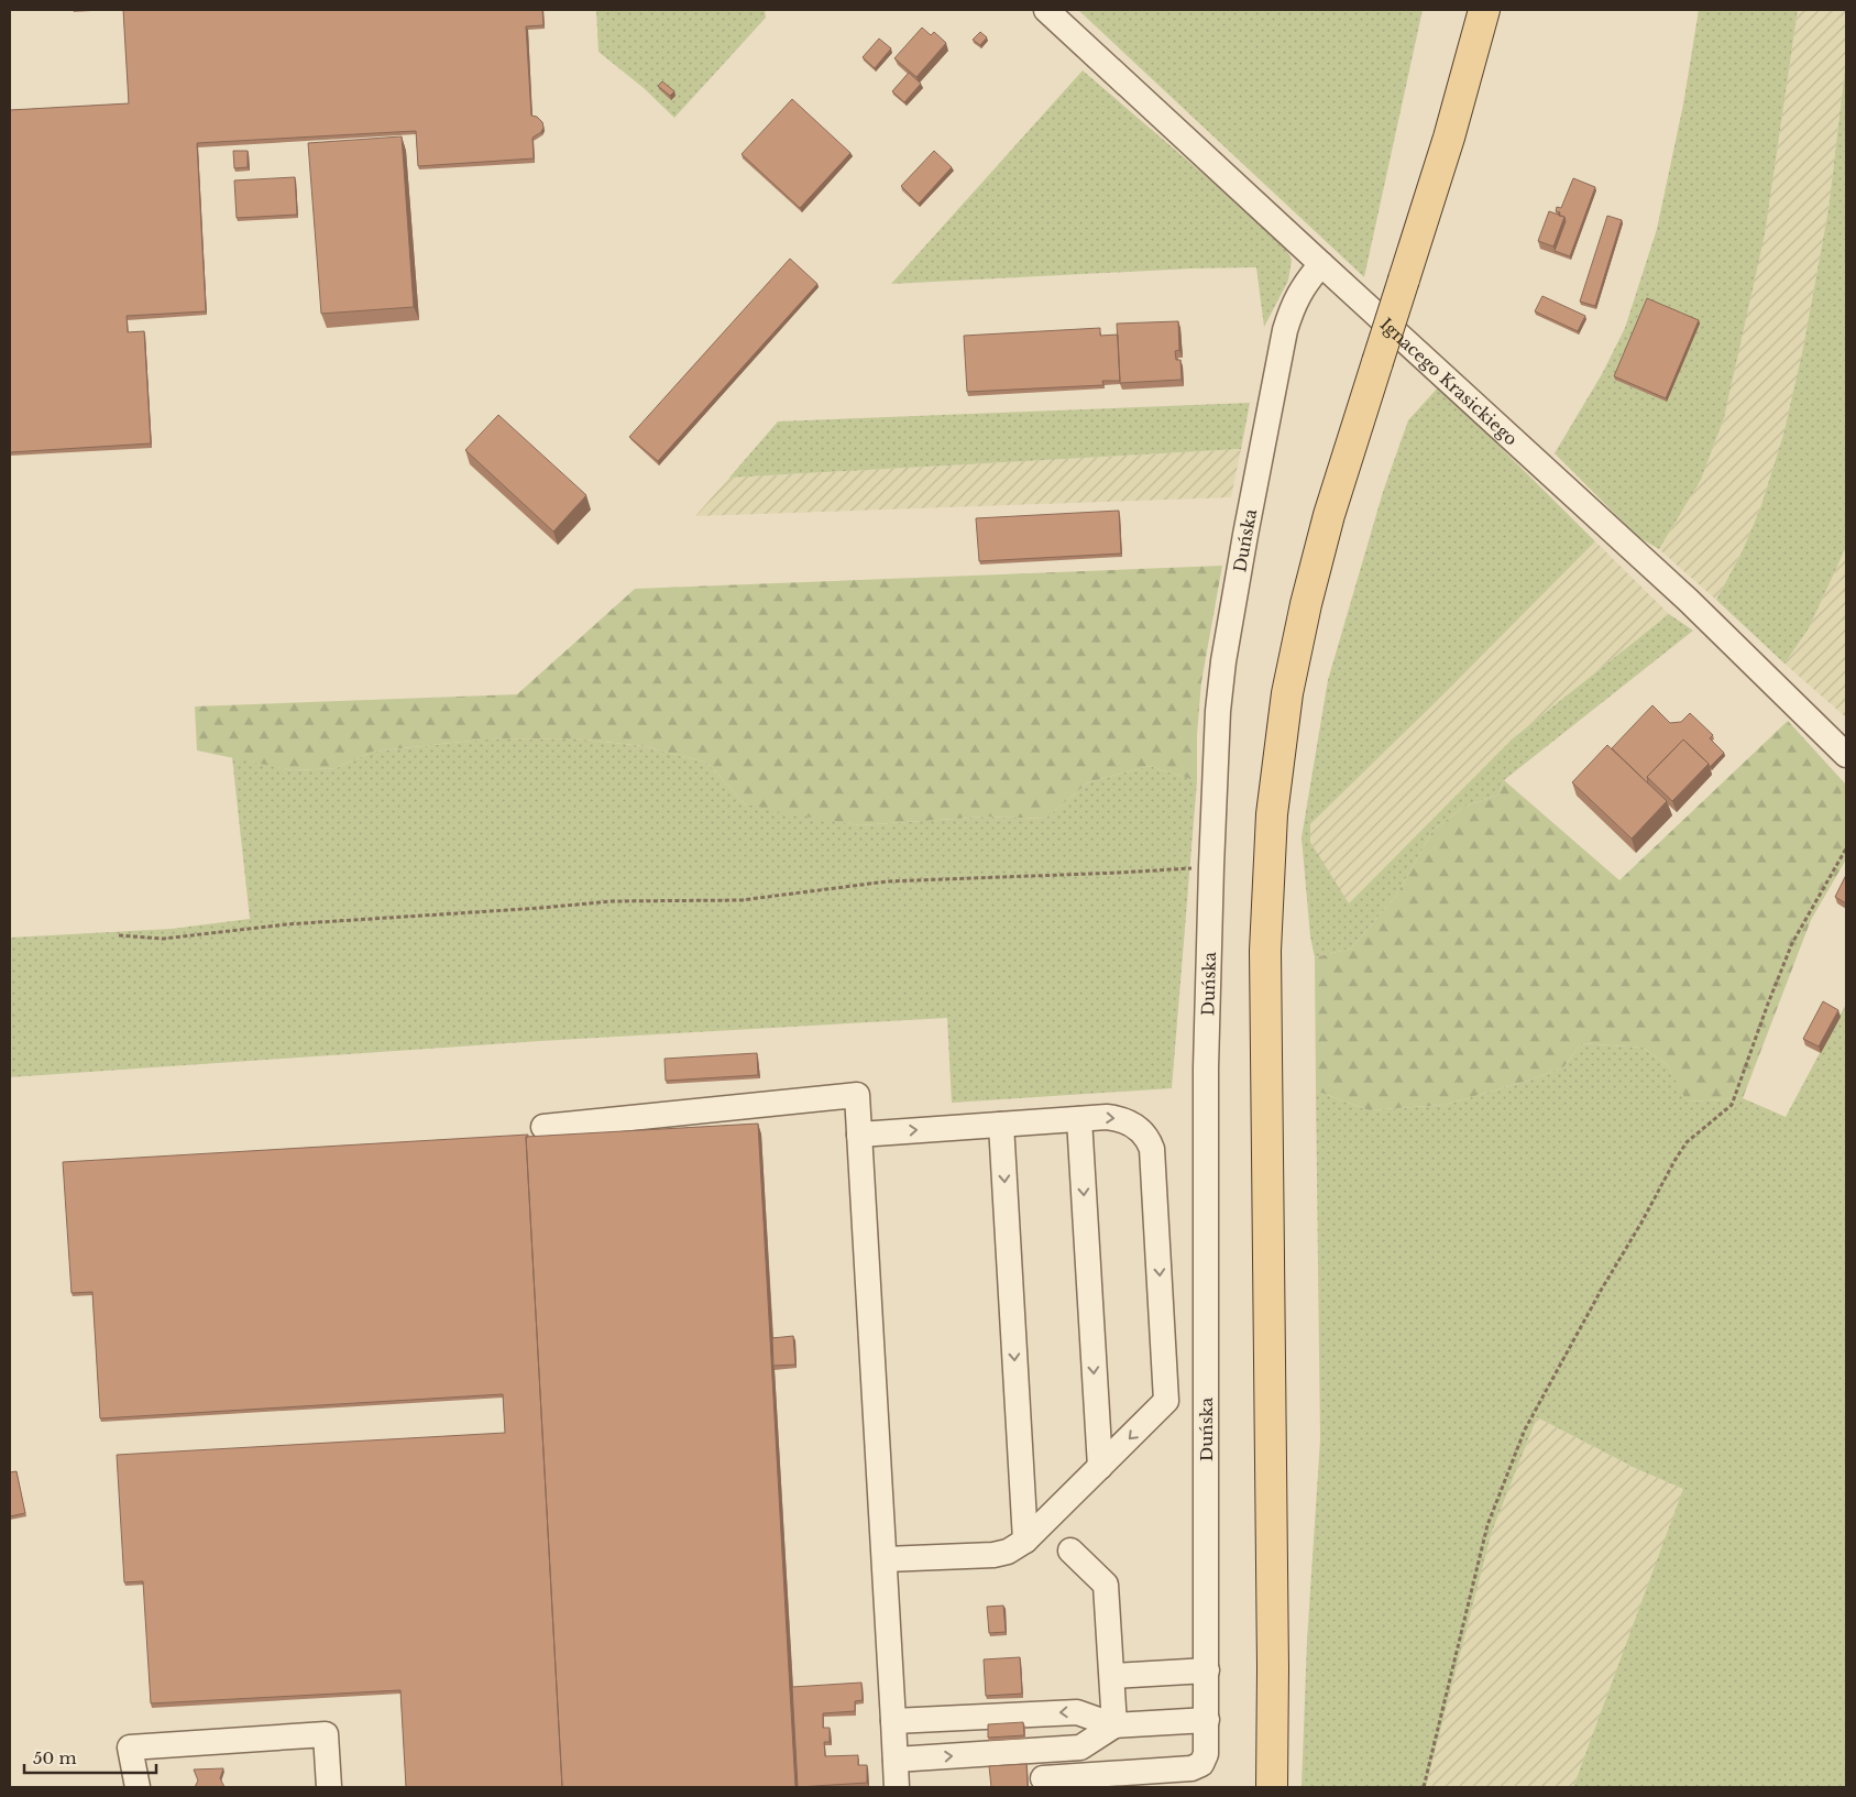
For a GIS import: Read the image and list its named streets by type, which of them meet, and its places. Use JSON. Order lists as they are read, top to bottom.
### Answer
{
  "streets": {
    "street": ["Ignacego Krasickiego", "Duńska"]
  },
  "crossings": [
    ["Ignacego Krasickiego", "Duńska"]
  ],
  "scale_bar": "50 m"
}
